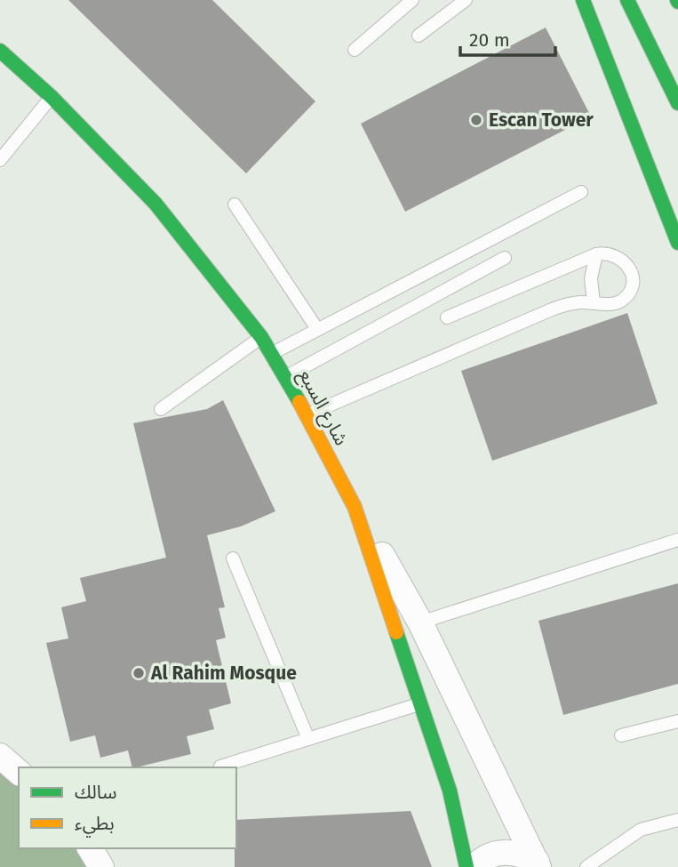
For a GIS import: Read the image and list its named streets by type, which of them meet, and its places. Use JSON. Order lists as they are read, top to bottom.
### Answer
{
  "streets": {
    "main road": ["شارع السبع"]
  },
  "places": ["Escan Tower", "Al Rahim Mosque"],
  "legend": ["سالك", "بطيء"],
  "scale_bar": "20 m"
}
